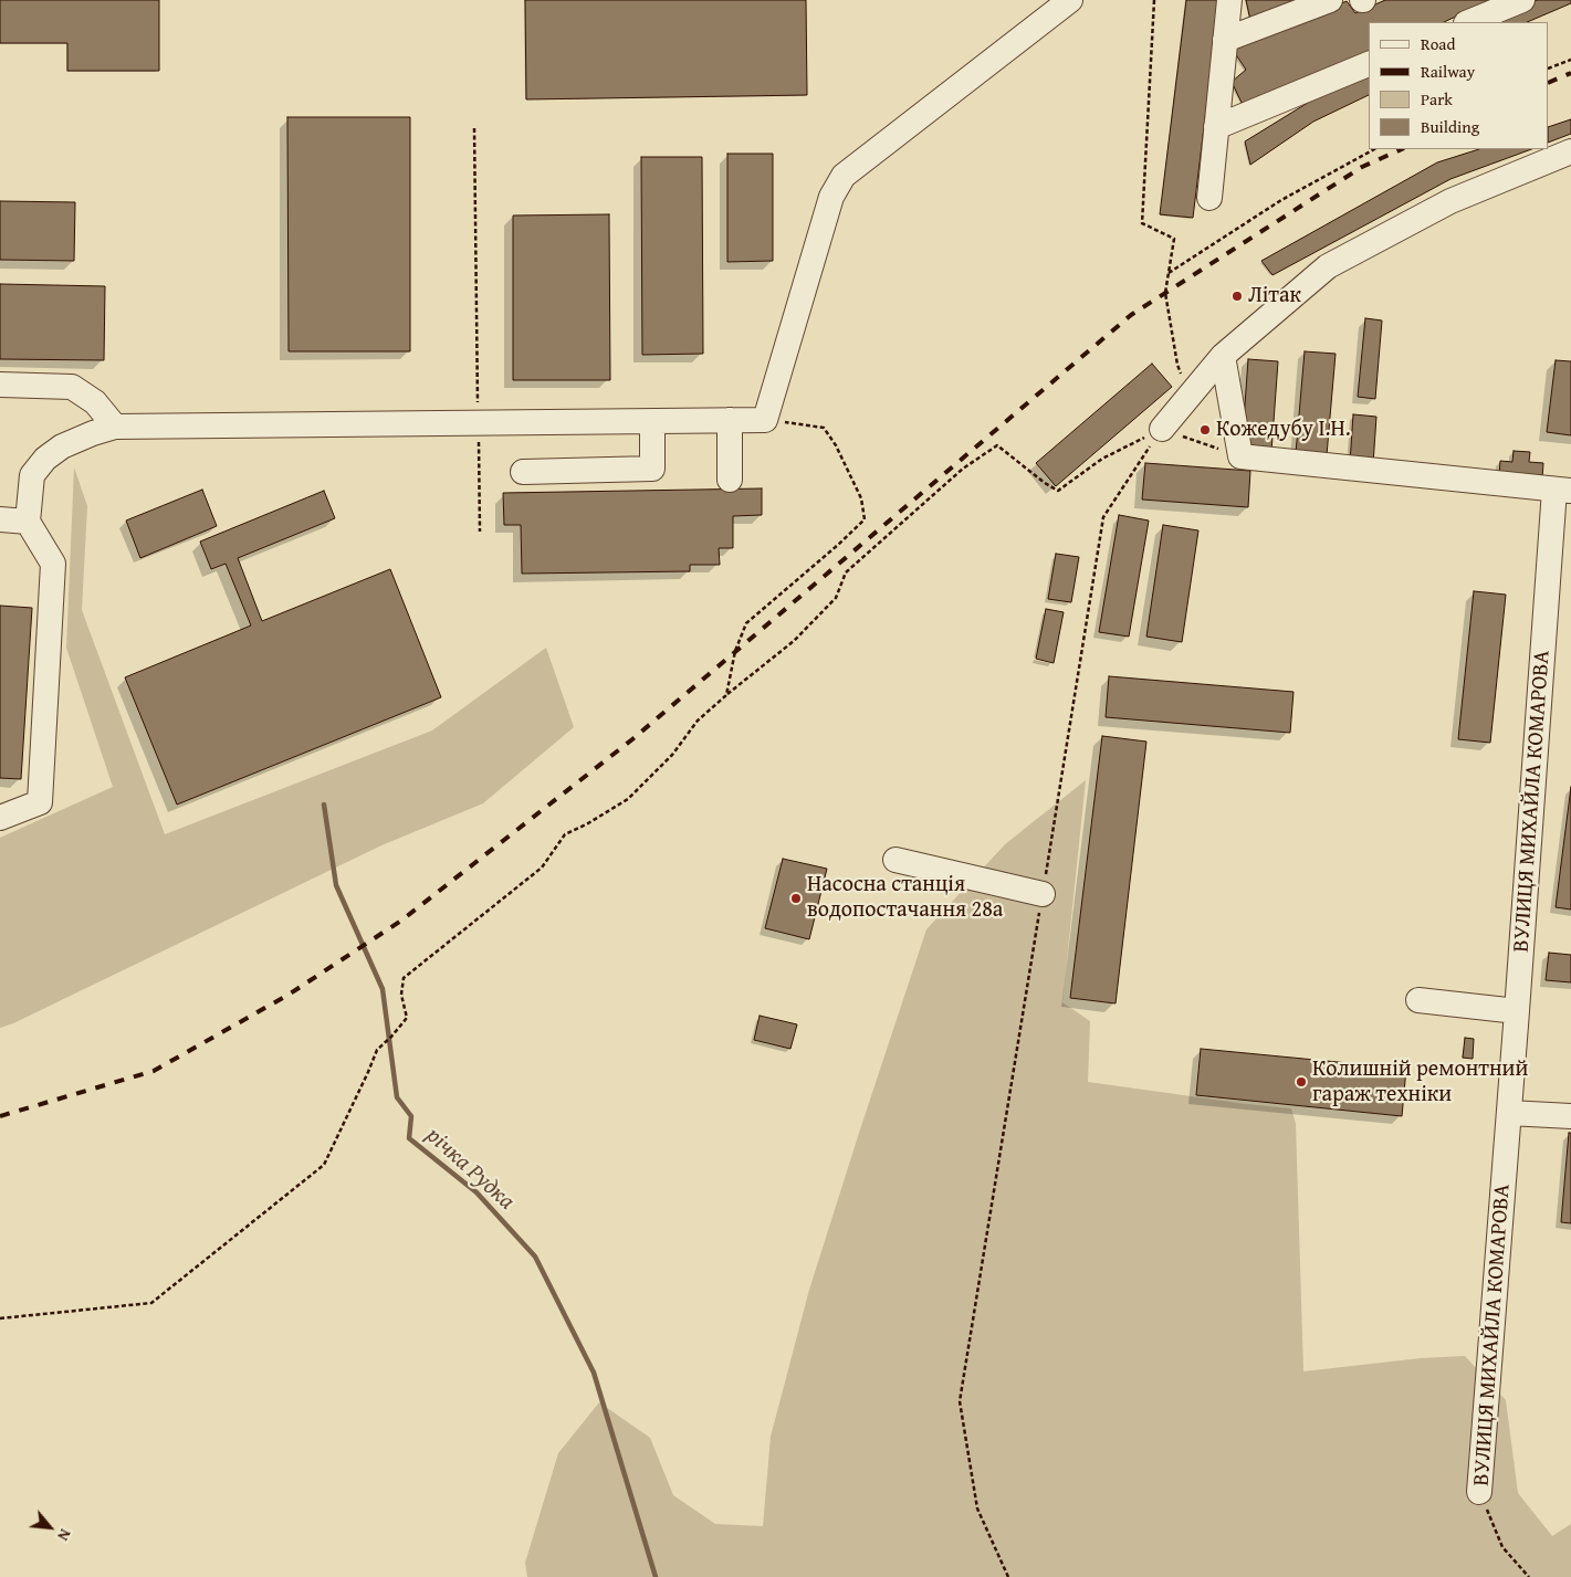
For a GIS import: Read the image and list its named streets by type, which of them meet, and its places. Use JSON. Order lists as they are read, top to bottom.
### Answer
{
  "streets": {
    "street": ["ВУЛИЦЯ МИХАЙЛА КОМАРОВА"]
  },
  "water": ["річка Рудка"],
  "places": [
    "Літак",
    "Кожедубу І.Н.",
    "Насосна станція водопостачання 28а",
    "Колишній ремонтний гараж техніки"
  ],
  "legend": [
    "Road",
    "Railway",
    "Park",
    "Building"
  ],
  "north": "bottom right"
}
